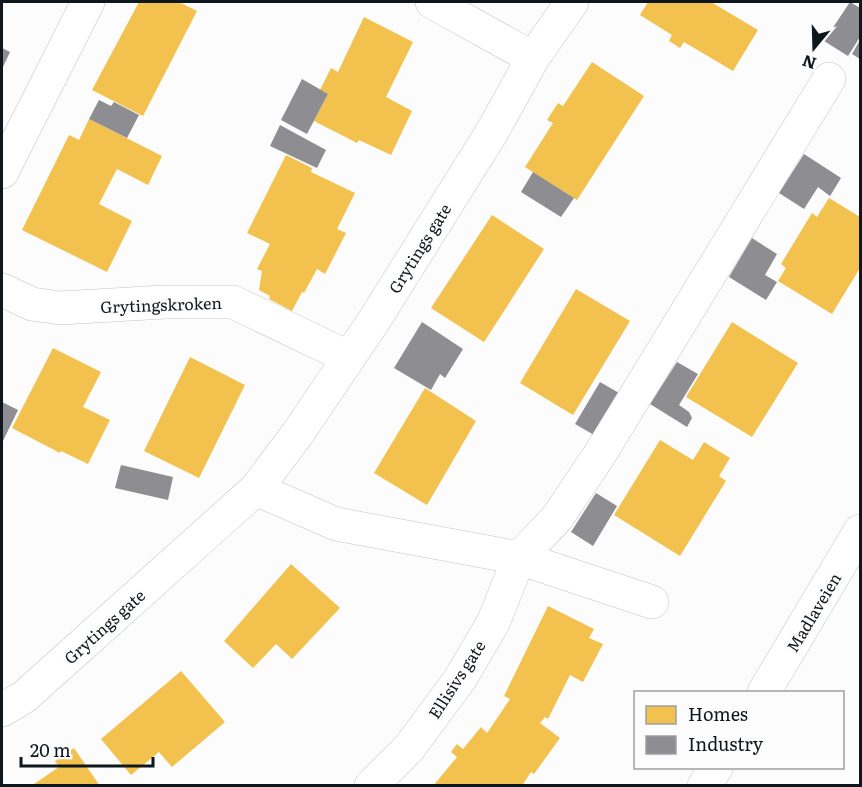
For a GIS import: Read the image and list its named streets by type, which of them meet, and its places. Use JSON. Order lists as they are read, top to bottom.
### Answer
{
  "streets": {
    "street": [
      "Grytings gate",
      "Grytingskroken",
      "Madlaveien",
      "Ellisivs gate"
    ]
  },
  "crossings": [
    ["Grytings gate", "Grytingskroken"]
  ],
  "legend": ["Homes", "Industry"],
  "scale_bar": "20 m",
  "north": "bottom"
}
